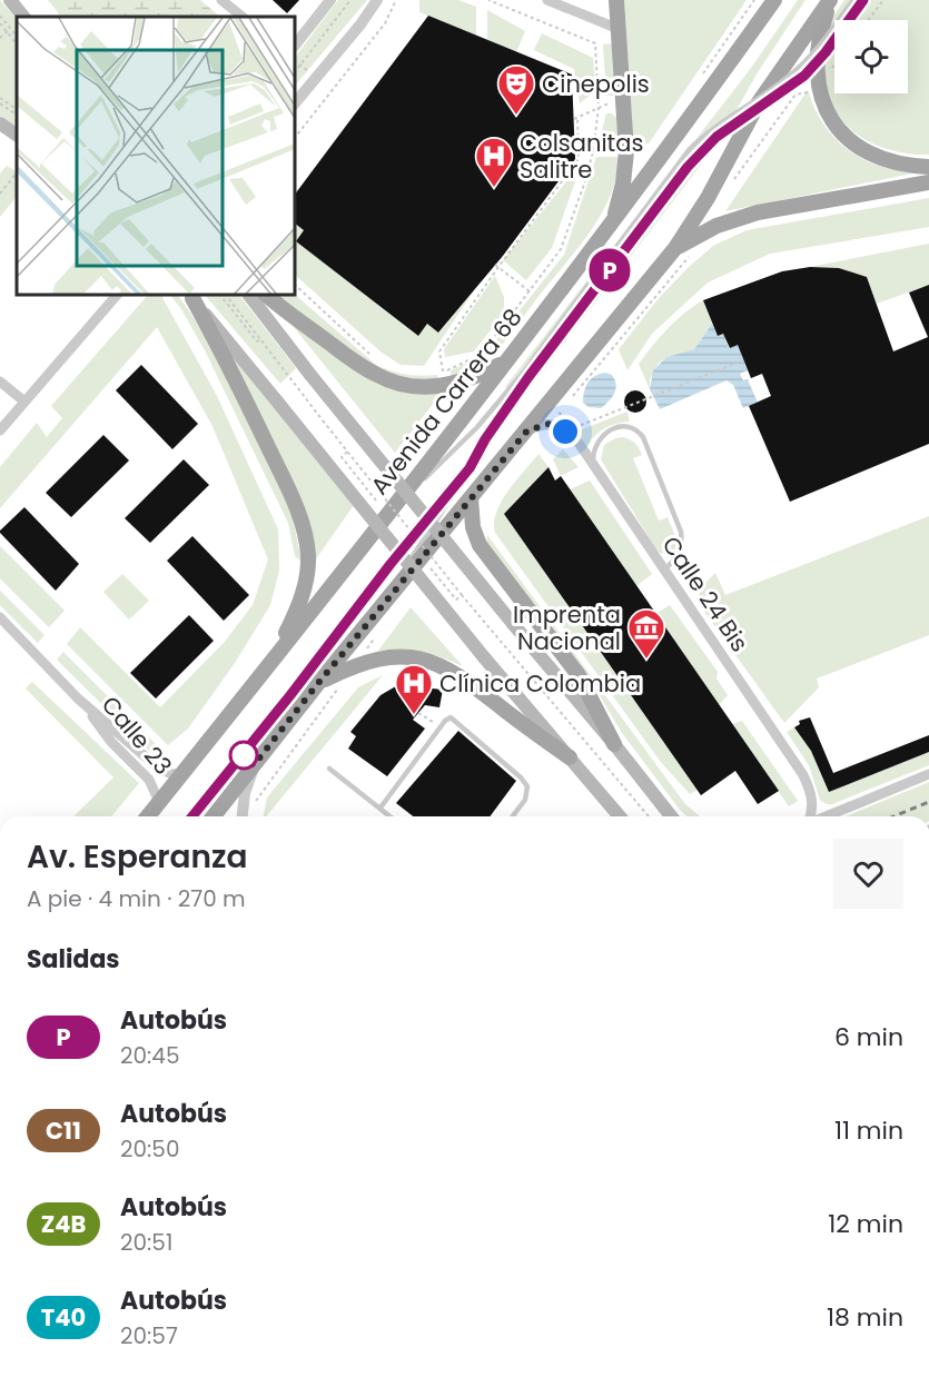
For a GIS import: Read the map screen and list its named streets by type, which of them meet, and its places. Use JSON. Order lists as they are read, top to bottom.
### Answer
{
  "streets": {
    "main road": ["Avenida Carrera 68"],
    "street": ["Calle 24 Bis", "Calle 23"]
  },
  "crossings": [
    ["Avenida Carrera 68", "Calle 23"]
  ],
  "places": {
    "theatre": ["Cinepolis"],
    "hospital": ["Colsanitas Salitre", "Clínica Colombia"],
    "museum": ["Imprenta Nacional"]
  },
  "lines": ["bus line P"],
  "page": {
    "on_map": "P",
    "heading": [
      ["Av. Esperanza", "A pie · 4 min · 270 m"],
      "Salidas"
    ],
    "list": [
      {
        "mark": "P",
        "name": "Autobús",
        "note": "20:45",
        "value": "6 min"
      },
      {
        "mark": "C11",
        "name": "Autobús",
        "note": "20:50",
        "value": "11 min"
      },
      {
        "mark": "Z4B",
        "name": "Autobús",
        "note": "20:51",
        "value": "12 min"
      },
      {
        "mark": "T40",
        "name": "Autobús",
        "note": "20:57",
        "value": "18 min"
      }
    ]
  }
}
